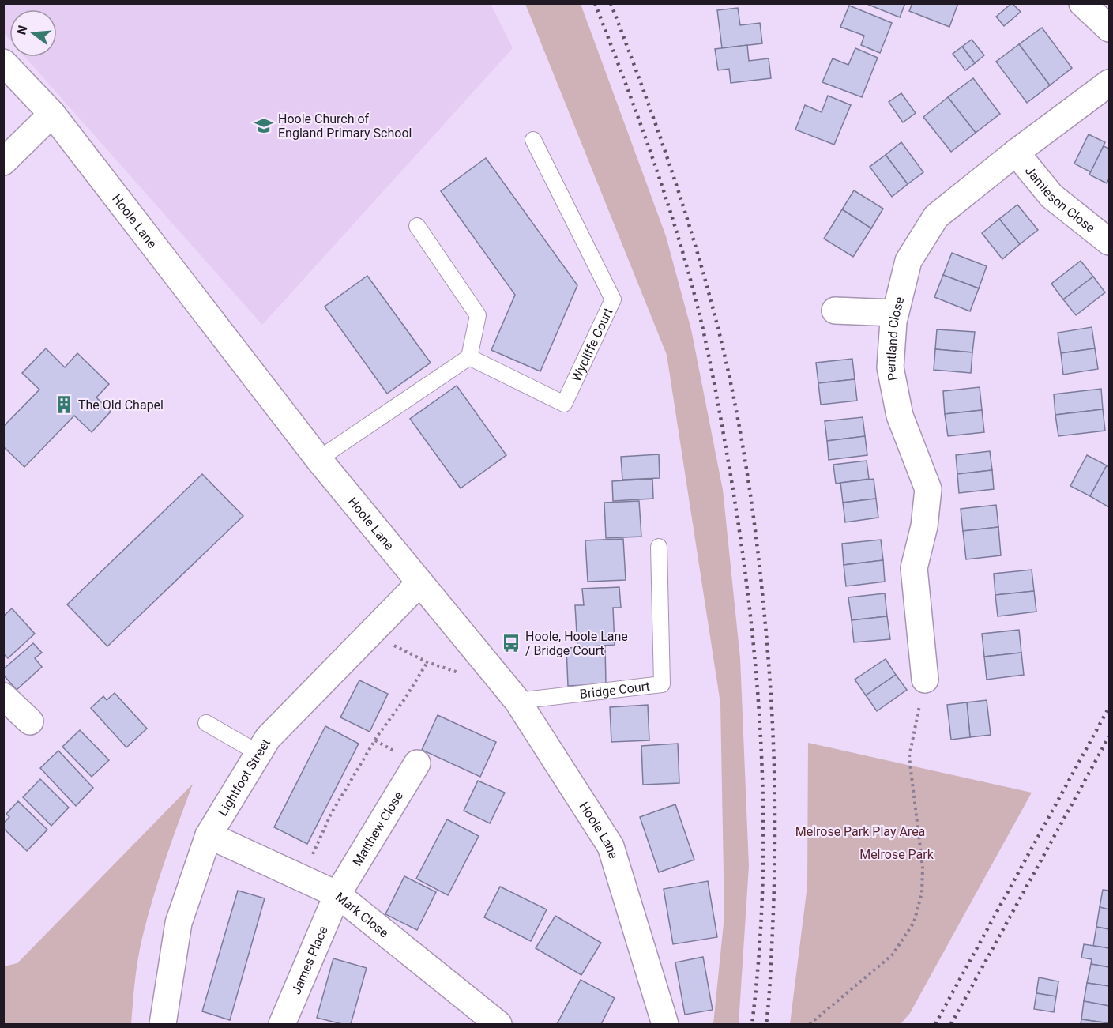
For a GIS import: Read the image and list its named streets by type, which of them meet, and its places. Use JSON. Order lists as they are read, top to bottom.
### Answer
{
  "streets": {
    "street": [
      "Jamieson Close",
      "Hoole Lane",
      "Pentland Close",
      "Lightfoot Street",
      "Matthew Close",
      "Mark Close",
      "James Place"
    ],
    "lane": ["Wycliffe Court", "Bridge Court"]
  },
  "crossings": [
    ["Jamieson Close", "Pentland Close"],
    ["Hoole Lane", "Bridge Court"],
    ["Hoole Lane", "Lightfoot Street"],
    ["Lightfoot Street", "Mark Close"],
    ["Matthew Close", "Mark Close"],
    ["Matthew Close", "James Place"],
    ["Mark Close", "James Place"]
  ],
  "parks": ["Melrose Park Play Area", "Melrose Park"],
  "places": {
    "school or university": ["Hoole Church of England Primary School"],
    "building": ["The Old Chapel"],
    "bus stop": ["Hoole, Hoole Lane / Bridge Court"]
  },
  "north": "left"
}
